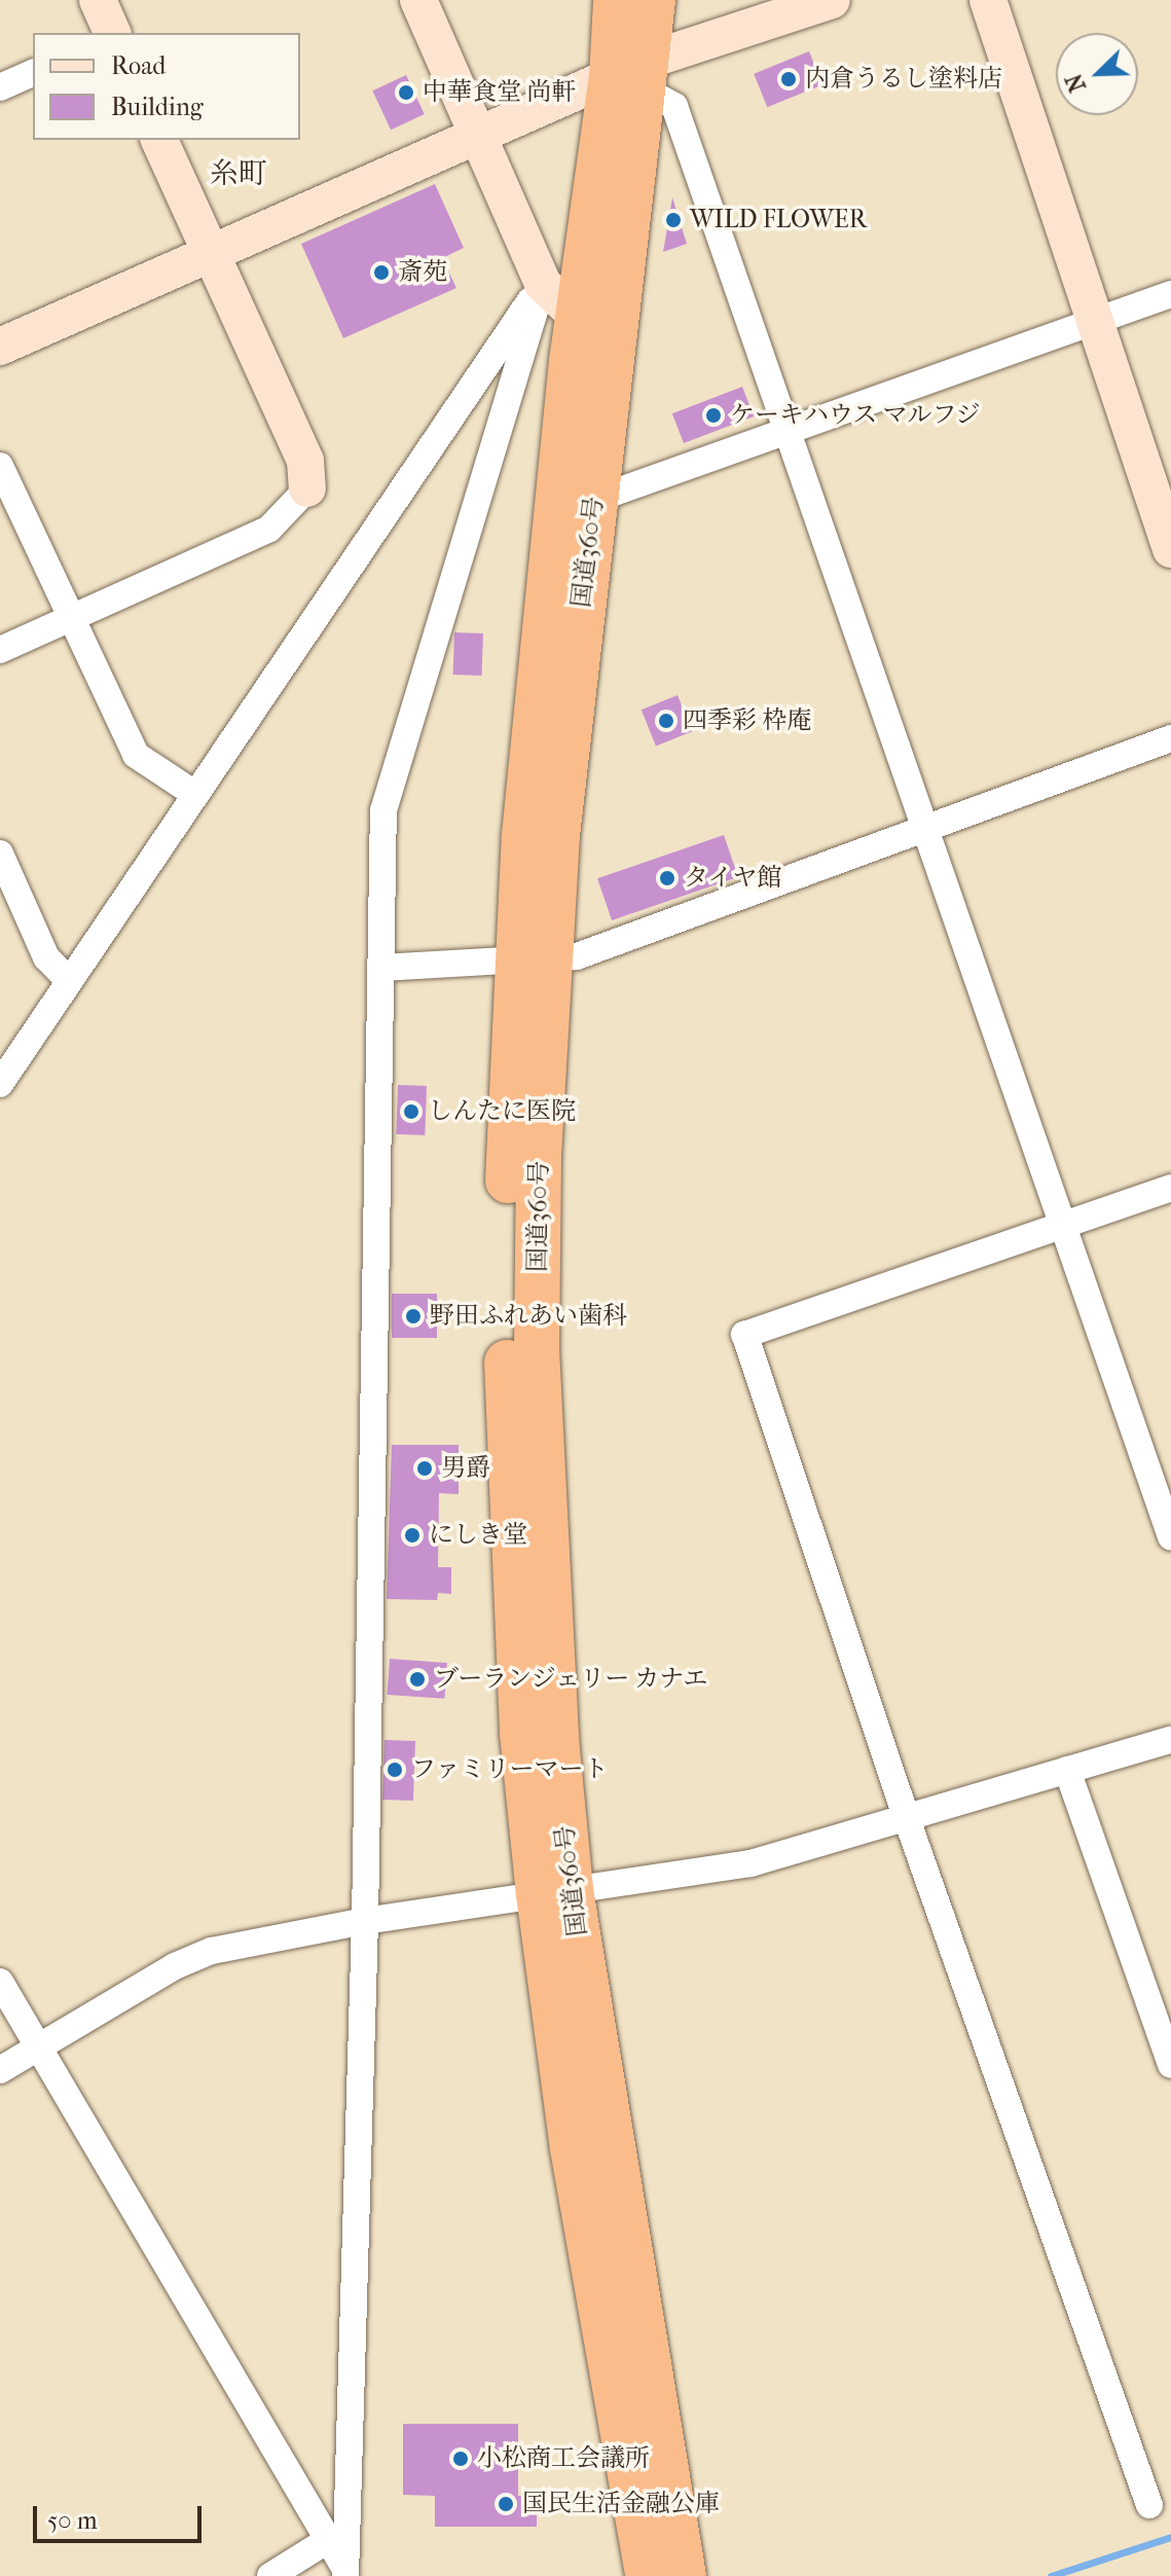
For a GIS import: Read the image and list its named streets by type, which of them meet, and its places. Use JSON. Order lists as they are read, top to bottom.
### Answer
{
  "streets": {
    "highway": ["国道360号"]
  },
  "districts": ["糸町"],
  "places": [
    "内倉うるし塗料店",
    "中華食堂 尚軒",
    "WILD FLOWER",
    "斎苑",
    "ケーキハウス マルフジ",
    "四季彩 枠庵",
    "タイヤ館",
    "しんたに医院",
    "野田ふれあい歯科",
    "男爵",
    "にしき堂",
    "ブーランジェリー カナエ",
    "ファミリーマート",
    "小松商工会議所",
    "国民生活金融公庫"
  ],
  "legend": ["Road", "Building"],
  "scale_bar": "50 m",
  "north": "bottom left"
}
